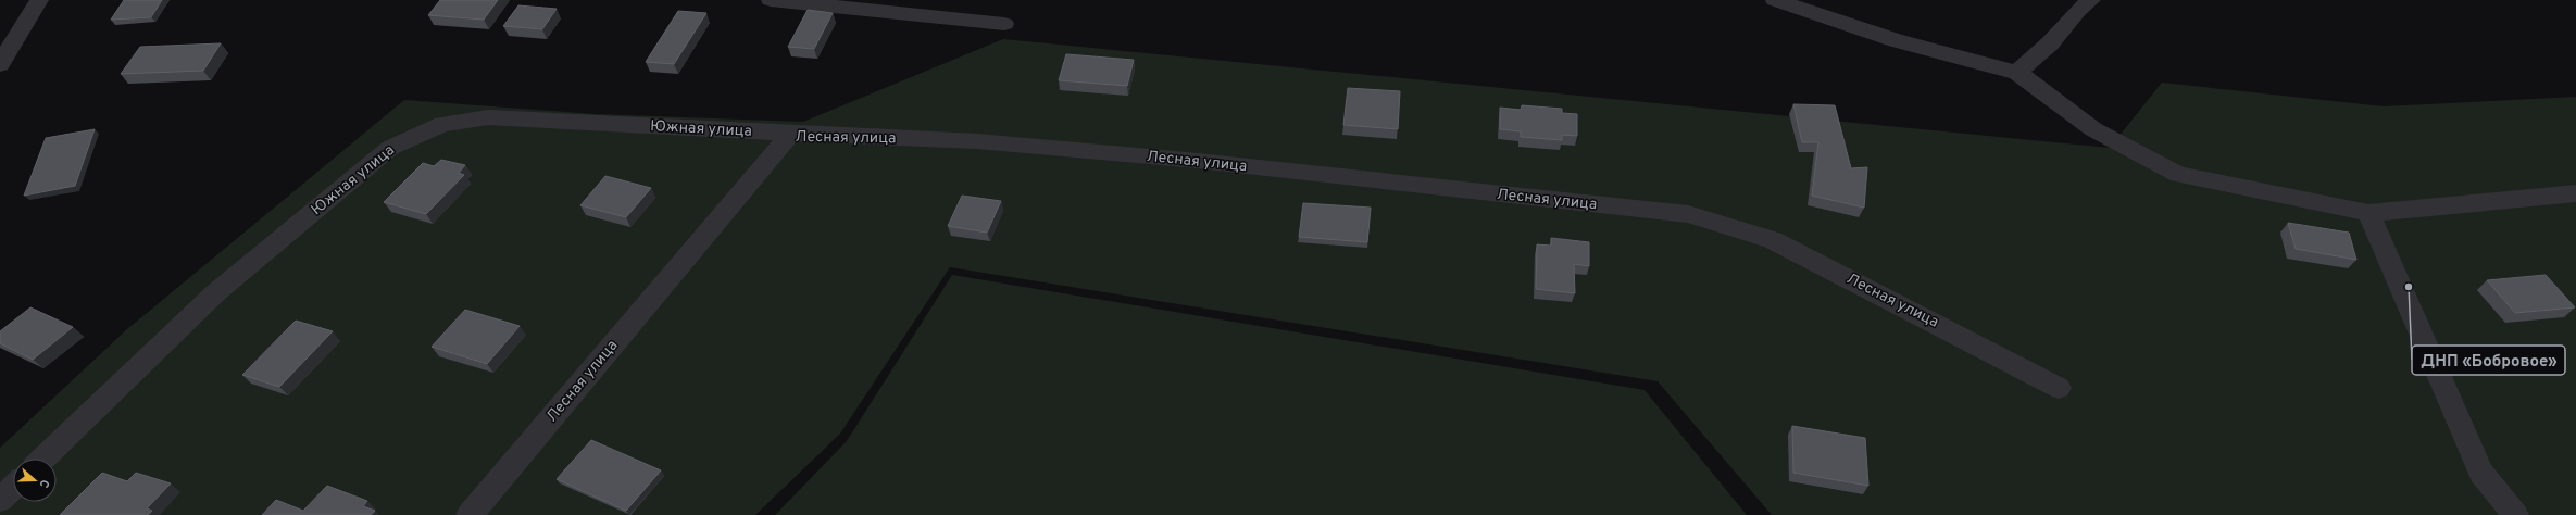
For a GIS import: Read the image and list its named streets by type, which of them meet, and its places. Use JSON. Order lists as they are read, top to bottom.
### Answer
{
  "streets": {
    "street": ["Южная улица", "Лесная улица"]
  },
  "crossings": [
    ["Южная улица", "Лесная улица"]
  ],
  "places": ["ДНП «Бобровое»"],
  "north": "right"
}
